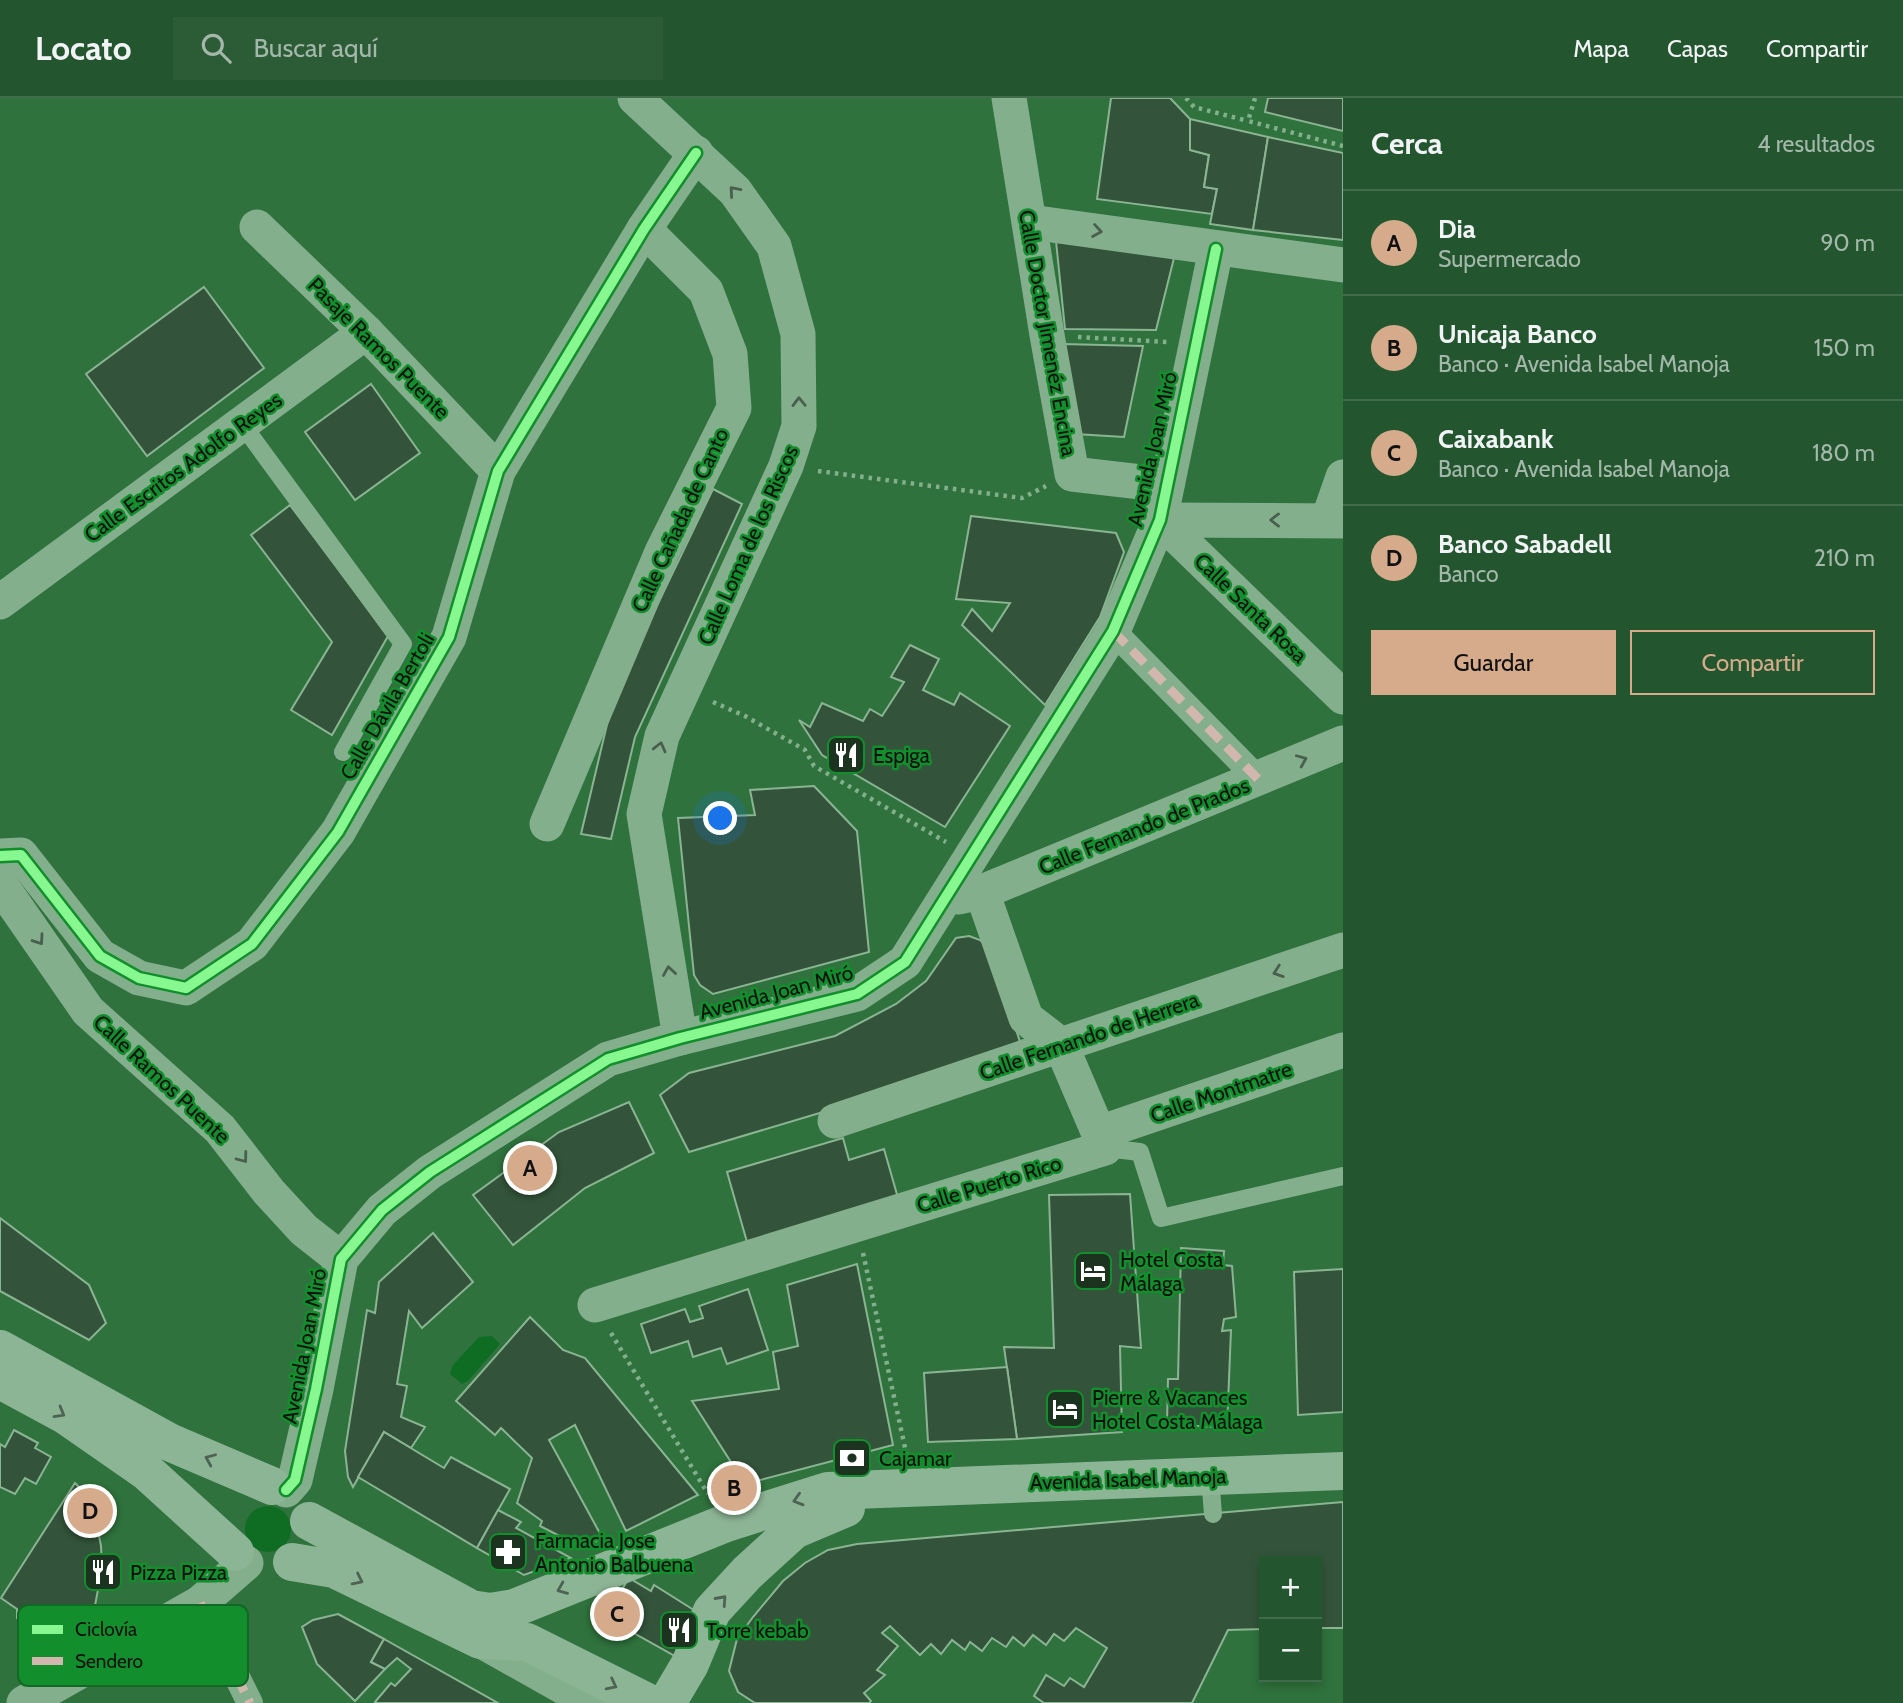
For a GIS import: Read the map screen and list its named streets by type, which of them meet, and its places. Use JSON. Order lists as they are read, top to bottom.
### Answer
{
  "streets": {
    "main road": ["Avenida Isabel Manoja"],
    "street": [
      "Calle Doctor Jimenéz Encina",
      "Pasaje Ramos Puente",
      "Avenida Joan Miró",
      "Calle Escritos Adolfo Reyes",
      "Calle Cañada de Canto",
      "Calle Loma de los Riscos",
      "Calle Santa Rosa",
      "Calle Dávila Bertoli",
      "Calle Fernando de Prados",
      "Calle Fernando de Herrera",
      "Calle Ramos Puente",
      "Calle Montmatre",
      "Calle Puerto Rico"
    ]
  },
  "crossings": [
    ["Calle Doctor Jimenéz Encina", "Avenida Joan Miró"],
    ["Pasaje Ramos Puente", "Calle Escritos Adolfo Reyes"],
    ["Pasaje Ramos Puente", "Calle Dávila Bertoli"],
    ["Avenida Joan Miró", "Calle Loma de los Riscos"],
    ["Avenida Joan Miró", "Calle Santa Rosa"],
    ["Avenida Joan Miró", "Calle Fernando de Prados"],
    ["Avenida Joan Miró", "Calle Ramos Puente"],
    ["Calle Cañada de Canto", "Calle Dávila Bertoli"],
    ["Calle Loma de los Riscos", "Calle Dávila Bertoli"],
    ["Calle Montmatre", "Calle Puerto Rico"]
  ],
  "one_way": ["Calle Loma de los Riscos", "Calle Fernando de Herrera", "Calle Ramos Puente"],
  "places": {
    "restaurant": ["Espiga", "Pizza Pizza", "Torre kebab"],
    "hotel": ["Hotel Costa Málaga", "Pierre & Vacances Hotel Costa Málaga"],
    "bank": ["Cajamar"],
    "pharmacy": ["Farmacia Jose Antonio Balbuena"]
  },
  "legend": ["Ciclovía", "Sendero"],
  "page": {
    "header": "Locato",
    "search": "Buscar aquí",
    "nav": ["Mapa", "Capas", "Compartir"],
    "heading": ["Cerca", "4 resultados"],
    "list": [
      {
        "mark": "A",
        "name": "Dia",
        "note": "Supermercado",
        "value": "90 m"
      },
      {
        "mark": "B",
        "name": "Unicaja Banco",
        "note": "Banco · Avenida Isabel Manoja",
        "value": "150 m"
      },
      {
        "mark": "C",
        "name": "Caixabank",
        "note": "Banco · Avenida Isabel Manoja",
        "value": "180 m"
      },
      {
        "mark": "D",
        "name": "Banco Sabadell",
        "note": "Banco",
        "value": "210 m"
      }
    ],
    "buttons": ["Guardar", "Compartir"],
    "pins": [
      "A",
      "B",
      "D",
      "C"
    ],
    "map_buttons": ["+", "−"]
  }
}
